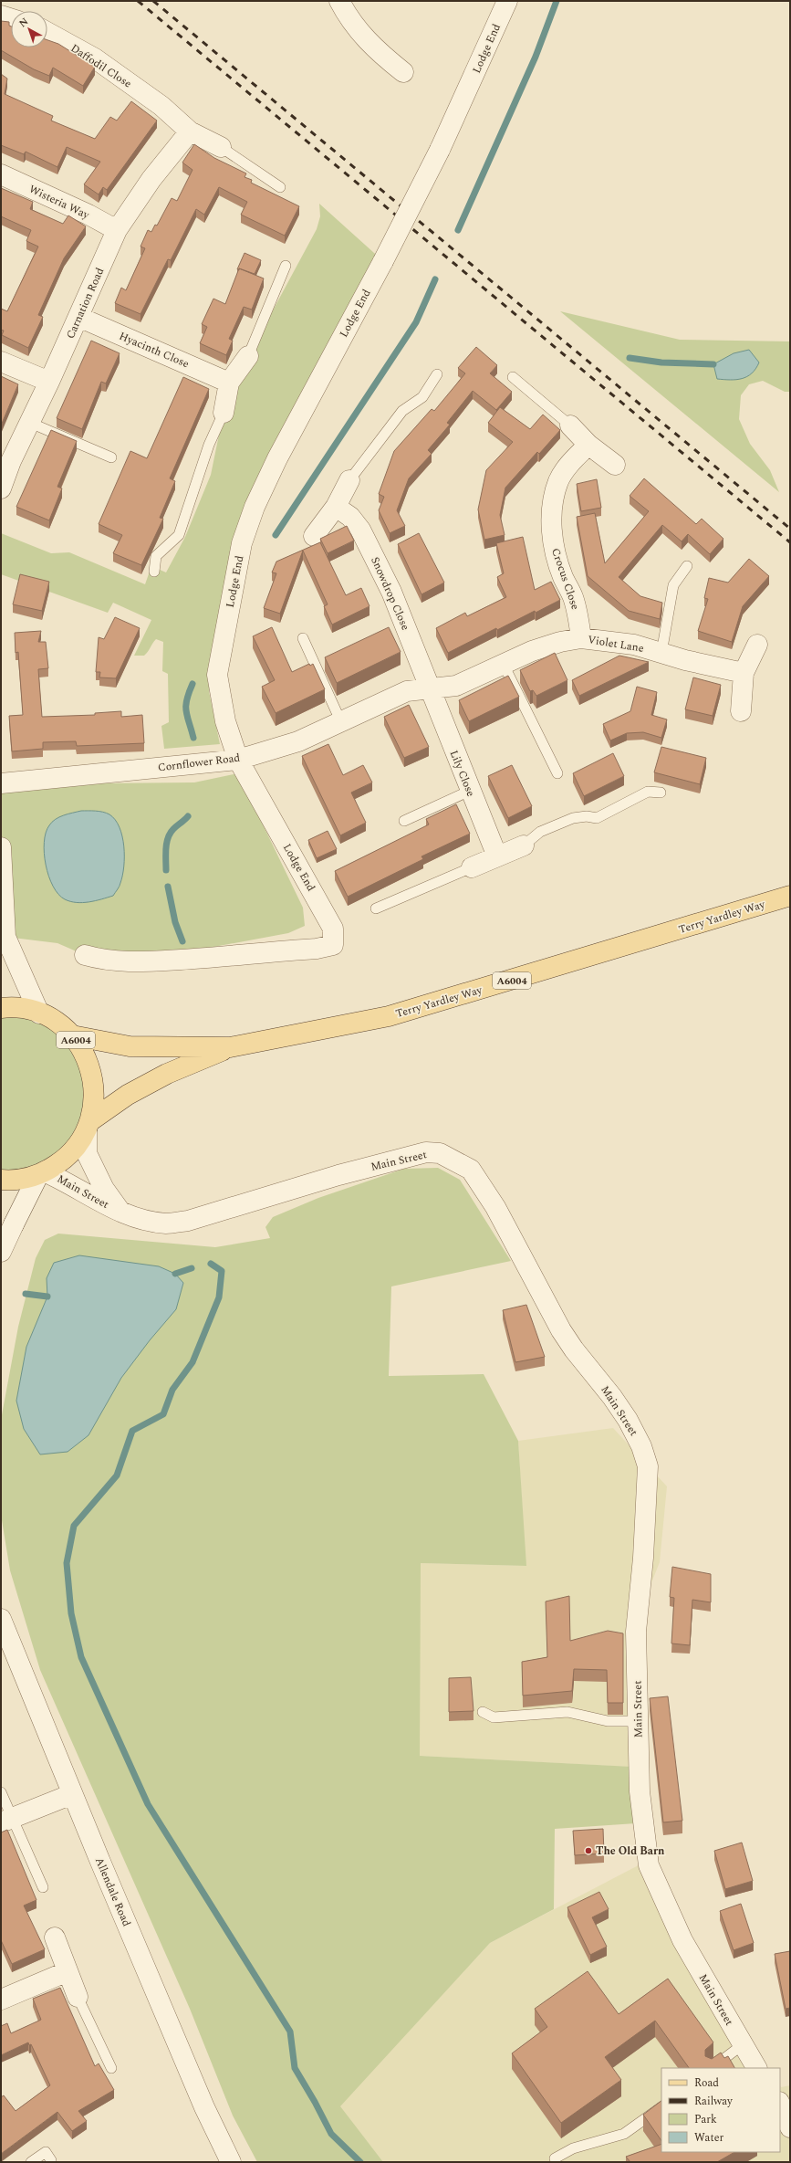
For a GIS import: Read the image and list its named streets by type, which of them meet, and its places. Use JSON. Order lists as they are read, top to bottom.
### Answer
{
  "streets": {
    "main road": ["Terry Yardley Way", "A6004"],
    "street": [
      "Lodge End",
      "Daffodil Close",
      "Wisteria Way",
      "Carnation Road",
      "Hyacinth Close",
      "Crocus Close",
      "Snowdrop Close",
      "Violet Lane",
      "Cornflower Road",
      "Lily Close",
      "Main Street",
      "Allendale Road"
    ]
  },
  "crossings": [
    ["Lodge End", "Cornflower Road"],
    ["Daffodil Close", "Carnation Road"],
    ["Wisteria Way", "Carnation Road"],
    ["Carnation Road", "Hyacinth Close"],
    ["Crocus Close", "Violet Lane"],
    ["Snowdrop Close", "Violet Lane"],
    ["Snowdrop Close", "Cornflower Road"],
    ["Snowdrop Close", "Lily Close"],
    ["Violet Lane", "Cornflower Road"],
    ["Violet Lane", "Lily Close"],
    ["Cornflower Road", "Lily Close"],
    ["Terry Yardley Way", "A6004"],
    ["Terry Yardley Way", "Main Street"],
    ["A6004", "Main Street"]
  ],
  "places": ["The Old Barn"],
  "legend": [
    "Road",
    "Railway",
    "Park",
    "Water"
  ],
  "north": "top left"
}
